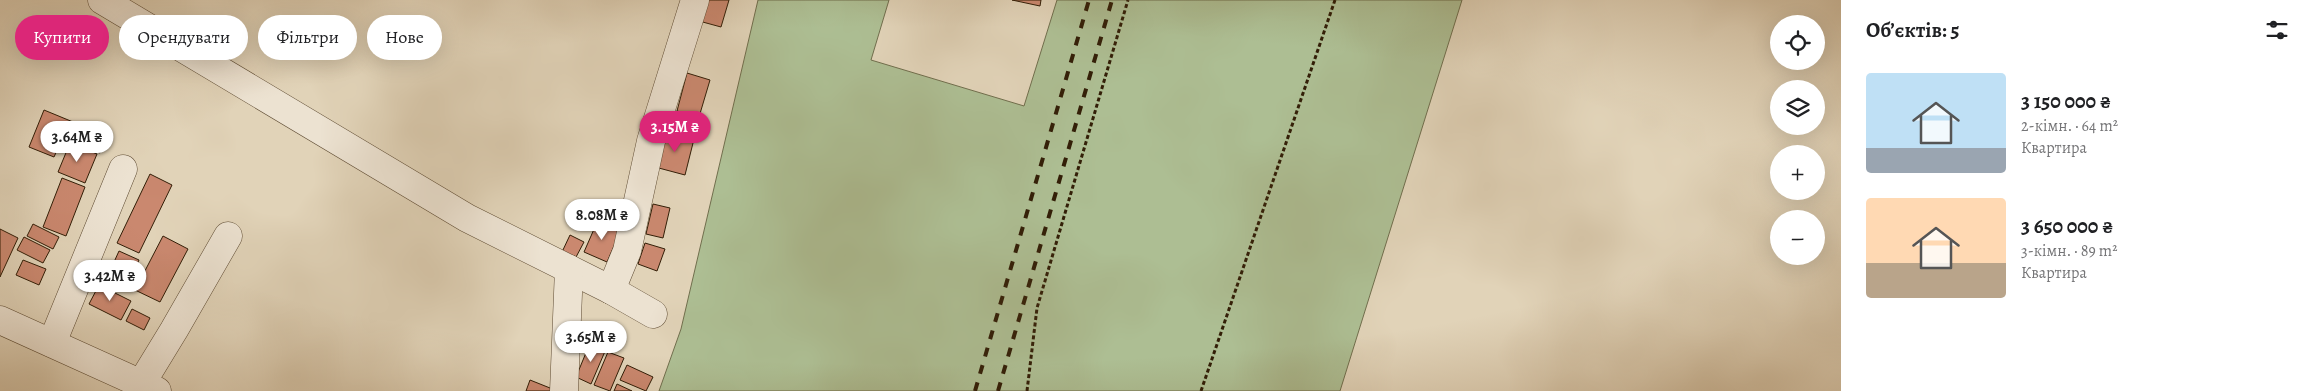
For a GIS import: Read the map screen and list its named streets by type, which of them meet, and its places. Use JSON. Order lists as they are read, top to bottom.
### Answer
{
  "page": {
    "heading": "Об’єктів: 5",
    "map_buttons": ["+", "−"],
    "chip": [
      "Купити",
      "Орендувати",
      "Фільтри",
      "Нове"
    ],
    "list": [
      {
        "name": "3 150 000 ₴",
        "note": "2-кімн. · 64 m² · Квартира"
      },
      {
        "name": "3 650 000 ₴",
        "note": "3-кімн. · 89 m² · Квартира"
      }
    ],
    "price": [
      "3.15M ₴",
      "3.64M ₴",
      "8.08M ₴",
      "3.42M ₴",
      "3.65M ₴"
    ]
  }
}
